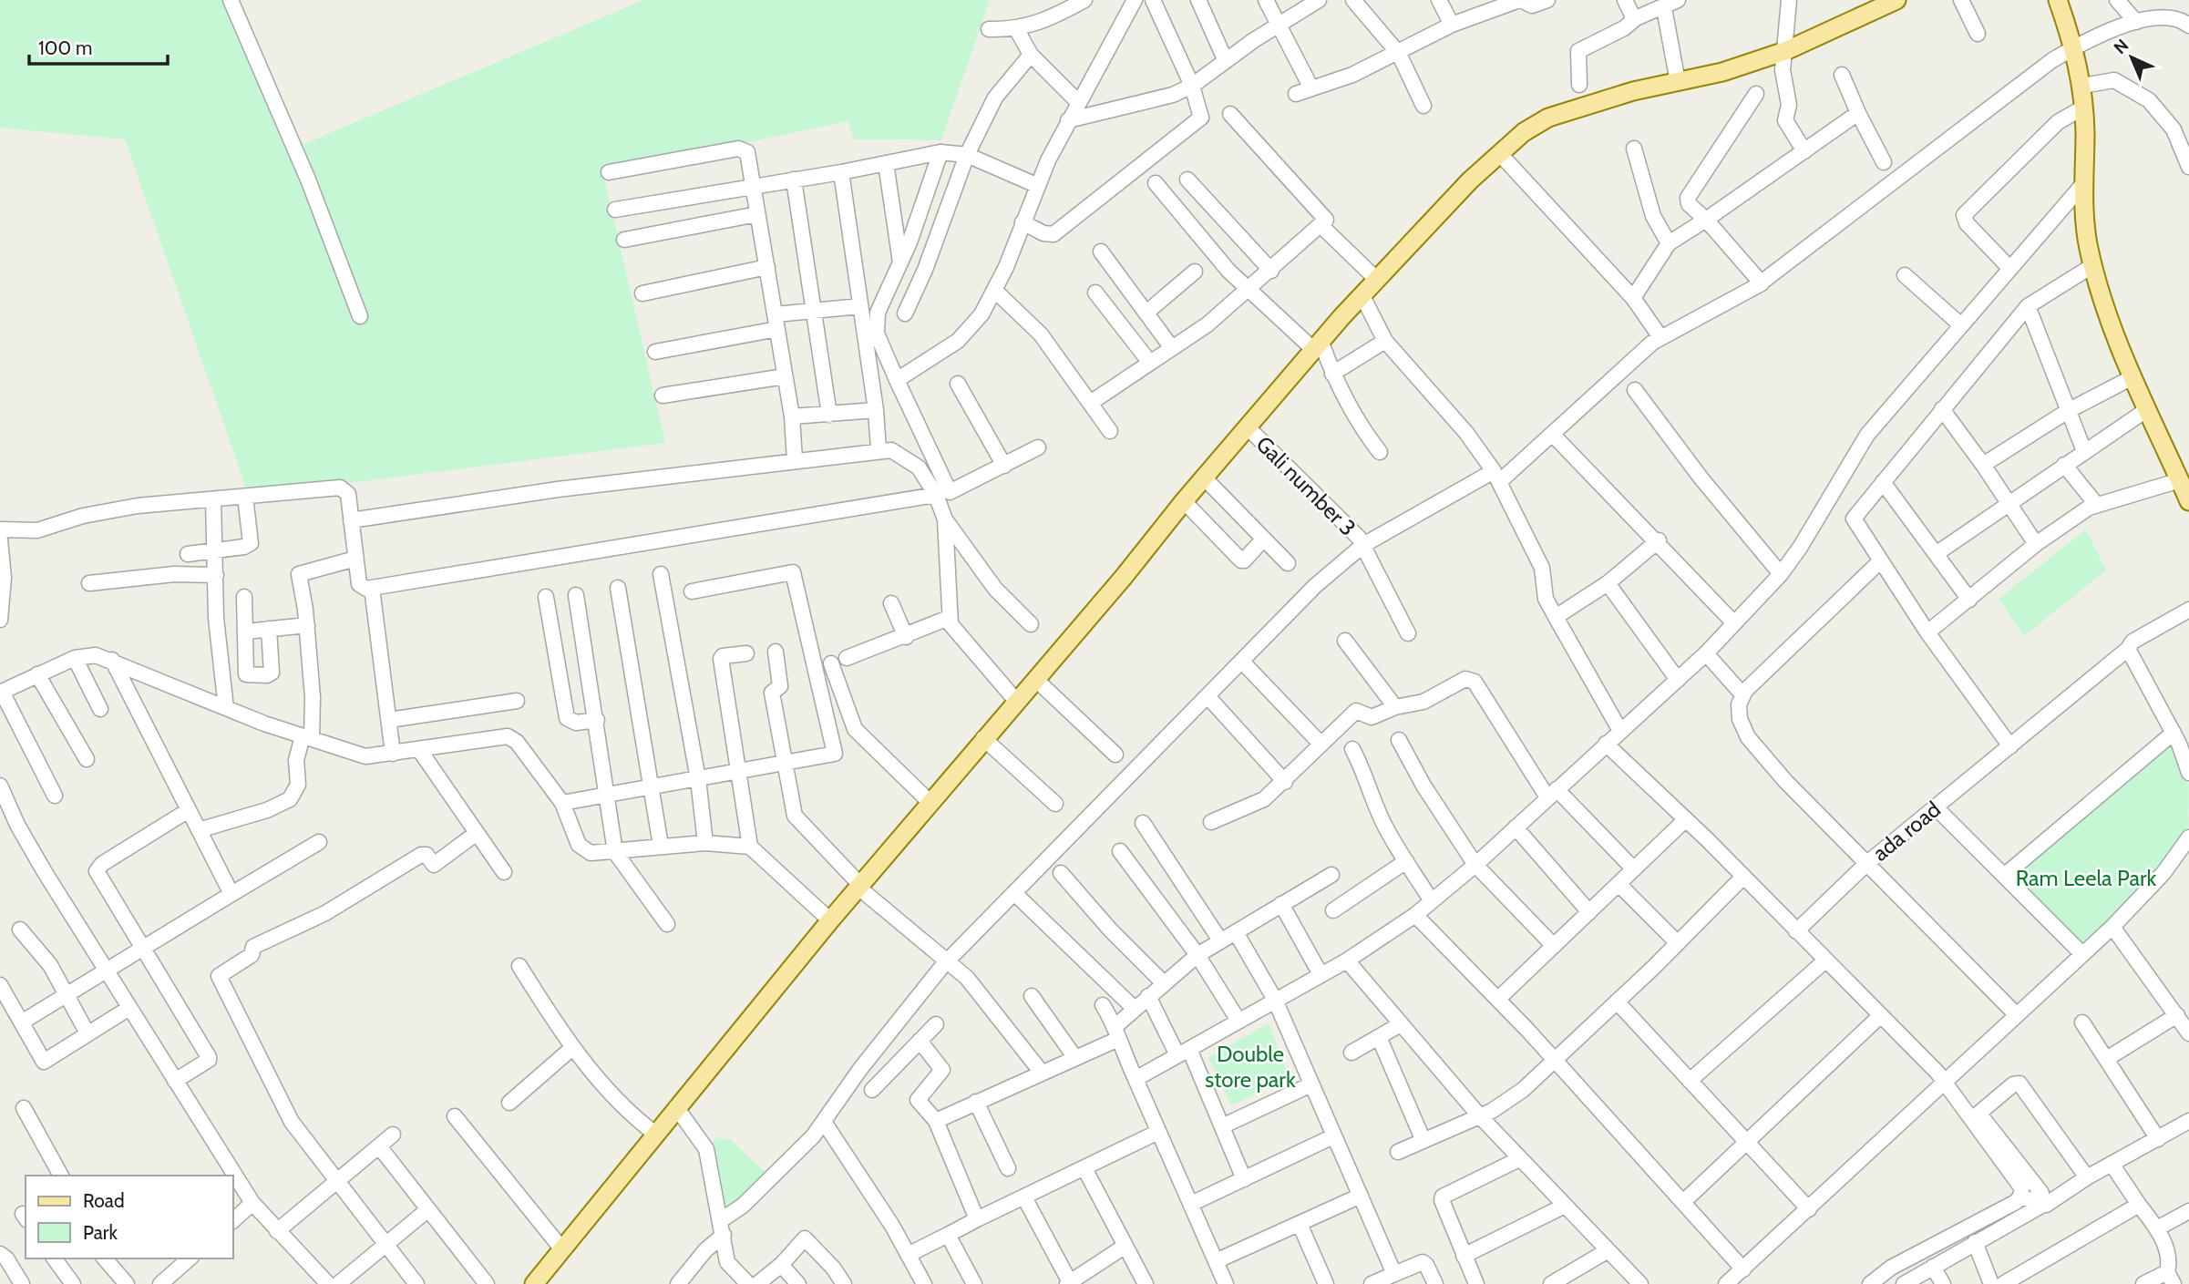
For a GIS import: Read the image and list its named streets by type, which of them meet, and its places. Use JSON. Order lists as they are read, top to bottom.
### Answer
{
  "streets": {
    "street": ["Gali number 3", "ada road"]
  },
  "parks": ["Ram Leela Park", "Double store park"],
  "legend": ["Road", "Park"],
  "scale_bar": "100 m",
  "north": "top left"
}
